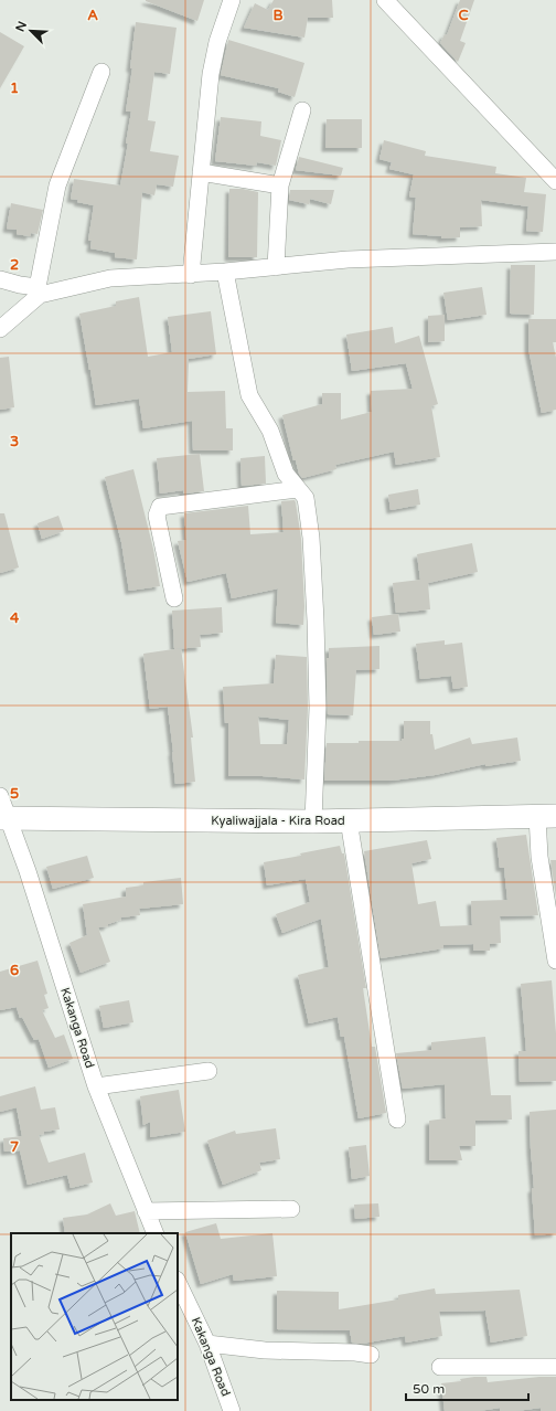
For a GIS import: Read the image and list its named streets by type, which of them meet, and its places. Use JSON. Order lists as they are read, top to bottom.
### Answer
{
  "streets": {
    "street": ["Kyaliwajjala - Kira Road", "Kakanga Road"]
  },
  "crossings": [
    ["Kyaliwajjala - Kira Road", "Kakanga Road"]
  ],
  "scale_bar": "50 m",
  "north": "top left",
  "grid": {
    "columns": ["A", "B", "C"],
    "rows": [
      "1",
      "2",
      "3",
      "4",
      "5",
      "6",
      "7"
    ]
  }
}
